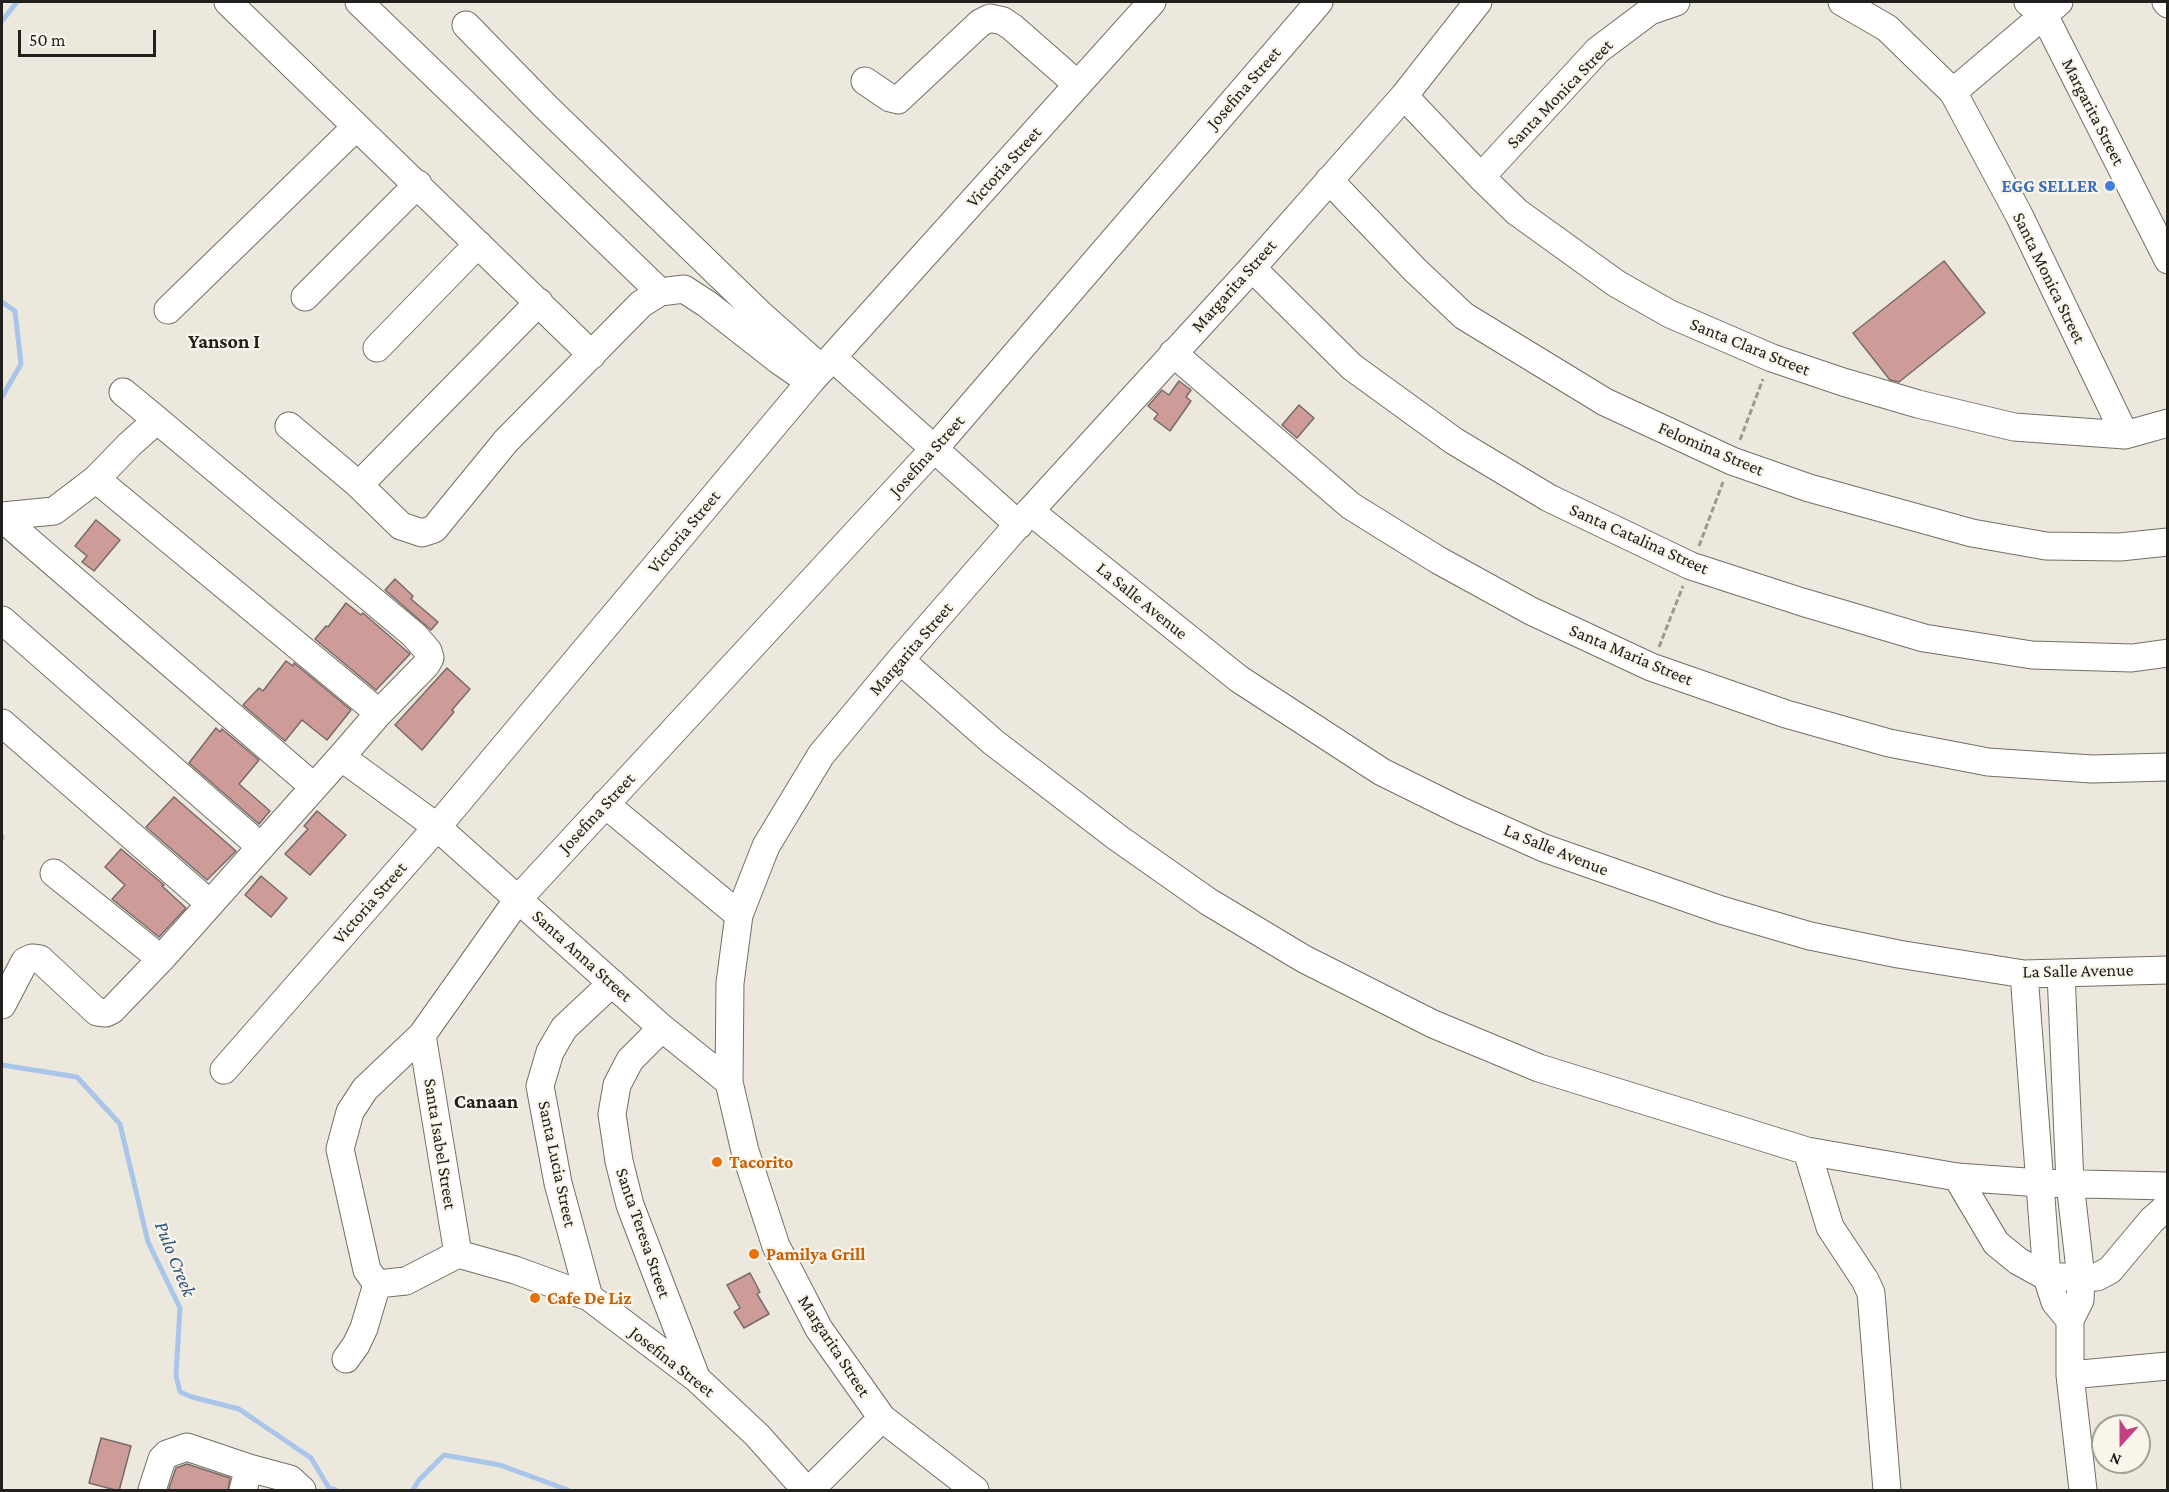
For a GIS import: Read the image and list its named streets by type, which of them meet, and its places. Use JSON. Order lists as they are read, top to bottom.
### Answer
{
  "streets": {
    "street": [
      "Josefina Street",
      "Santa Monica Street",
      "Margarita Street",
      "Victoria Street",
      "Santa Clara Street",
      "Felomina Street",
      "Santa Catalina Street",
      "La Salle Avenue",
      "Santa Maria Street",
      "Santa Anna Street",
      "Santa Isabel Street",
      "Santa Lucia Street",
      "Santa Teresa Street"
    ]
  },
  "crossings": [
    ["Josefina Street", "La Salle Avenue"],
    ["Josefina Street", "Santa Anna Street"],
    ["Josefina Street", "Santa Isabel Street"],
    ["Josefina Street", "Santa Lucia Street"],
    ["Josefina Street", "Santa Teresa Street"],
    ["Santa Monica Street", "Santa Clara Street"],
    ["Margarita Street", "Santa Clara Street"],
    ["Margarita Street", "Felomina Street"],
    ["Margarita Street", "Santa Catalina Street"],
    ["Margarita Street", "La Salle Avenue"],
    ["Margarita Street", "Santa Maria Street"],
    ["Margarita Street", "Santa Anna Street"],
    ["Victoria Street", "La Salle Avenue"],
    ["Victoria Street", "Santa Anna Street"],
    ["Santa Anna Street", "Santa Lucia Street"],
    ["Santa Anna Street", "Santa Teresa Street"]
  ],
  "districts": ["Yanson I", "Canaan"],
  "water": ["Pulo Creek"],
  "places": [
    "EGG SELLER",
    "Tacorito",
    "Pamilya Grill",
    "Cafe De Liz"
  ],
  "scale_bar": "50 m",
  "north": "bottom"
}
